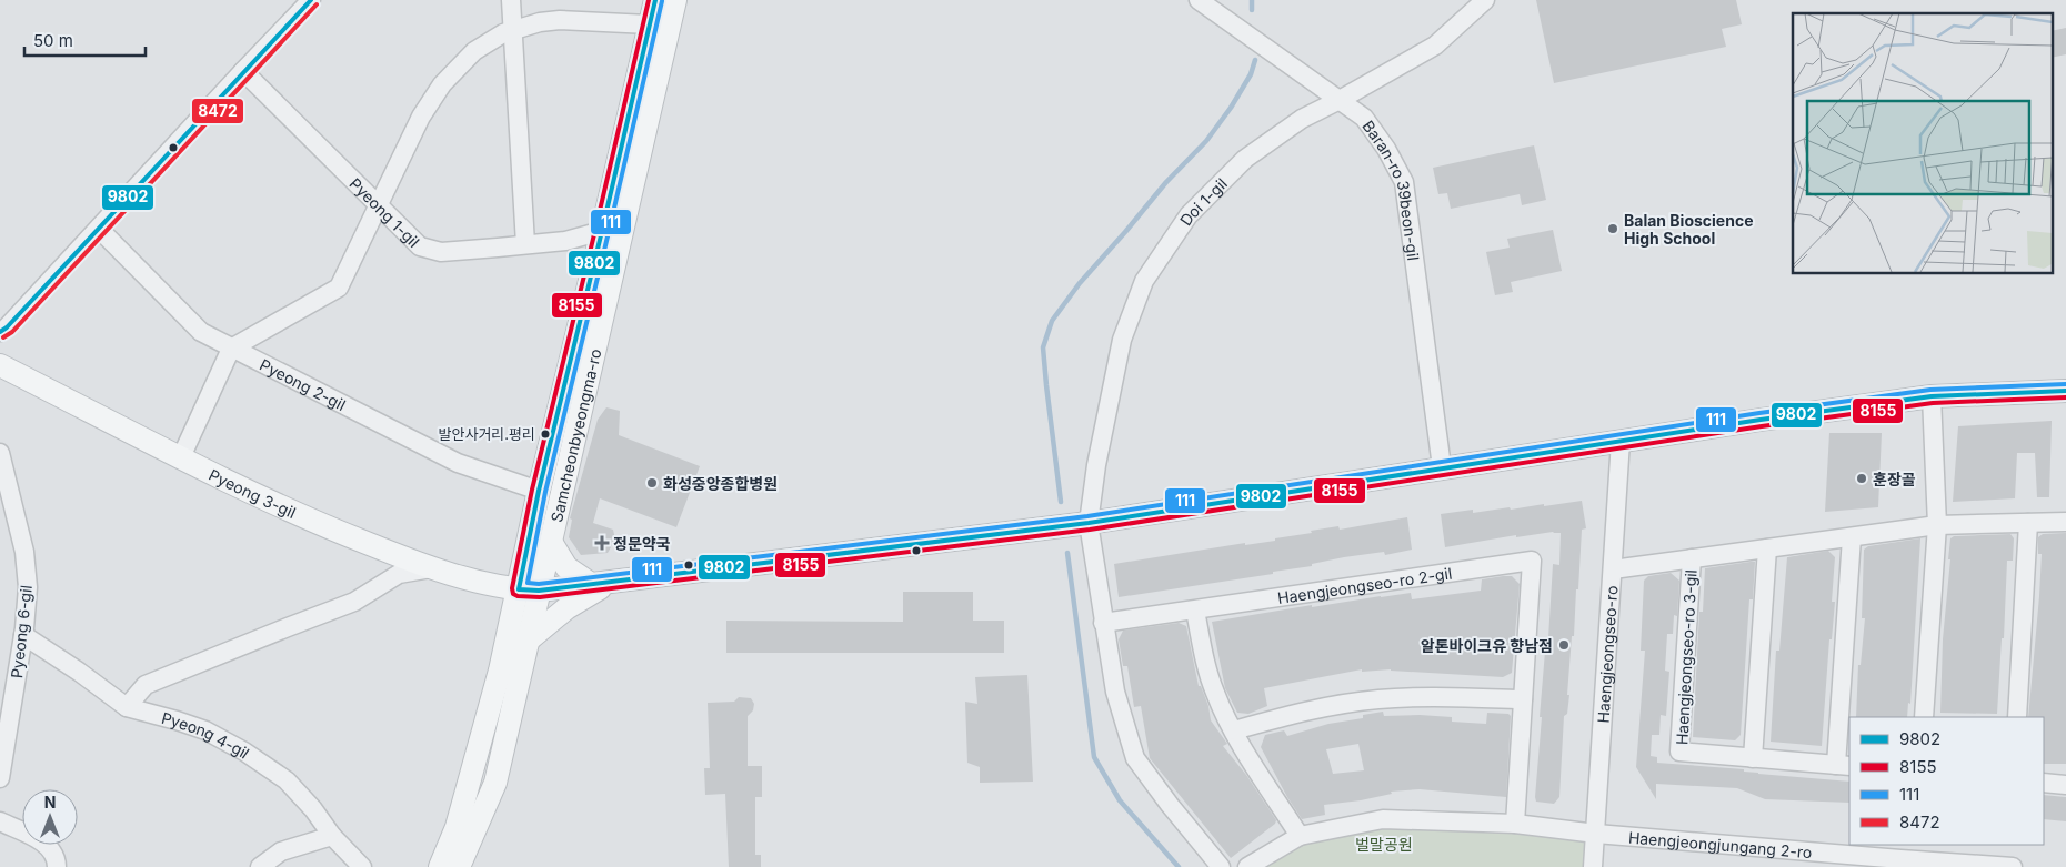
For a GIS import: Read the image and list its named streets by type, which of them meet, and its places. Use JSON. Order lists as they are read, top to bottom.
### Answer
{
  "streets": {
    "main road": ["Samcheonbyeongma-ro", "Pyeong 3-gil"],
    "street": [
      "Baran-ro 39beon-gil",
      "Doi 1-gil",
      "Pyeong 1-gil",
      "Pyeong 2-gil",
      "Haengjeongseo-ro 2-gil",
      "Pyeong 6-gil",
      "Haengjeongseo-ro",
      "Haengjeongseo-ro 3-gil",
      "Pyeong 4-gil",
      "Haengjeongjungang 2-ro"
    ]
  },
  "crossings": [
    ["Baran-ro 39beon-gil", "Doi 1-gil"],
    ["Pyeong 1-gil", "Samcheonbyeongma-ro"],
    ["Pyeong 2-gil", "Samcheonbyeongma-ro"],
    ["Samcheonbyeongma-ro", "Pyeong 3-gil"],
    ["Pyeong 6-gil", "Pyeong 4-gil"],
    ["Haengjeongseo-ro", "Haengjeongseo-ro 3-gil"],
    ["Haengjeongseo-ro", "Haengjeongjungang 2-ro"]
  ],
  "parks": ["벌말공원"],
  "places": {
    "other": [
      "Balan Bioscience High School",
      "발안사거리.평리",
      "훈장골",
      "화성중앙종합병원",
      "알톤바이크유 향남점"
    ],
    "health": ["정문약국"]
  },
  "lines": [
    "transit line 9802",
    "transit line 8155",
    "transit line 111",
    "transit line 8472"
  ],
  "legend": [
    "9802",
    "8155",
    "111",
    "8472"
  ],
  "scale_bar": "50 m",
  "north": "top"
}
